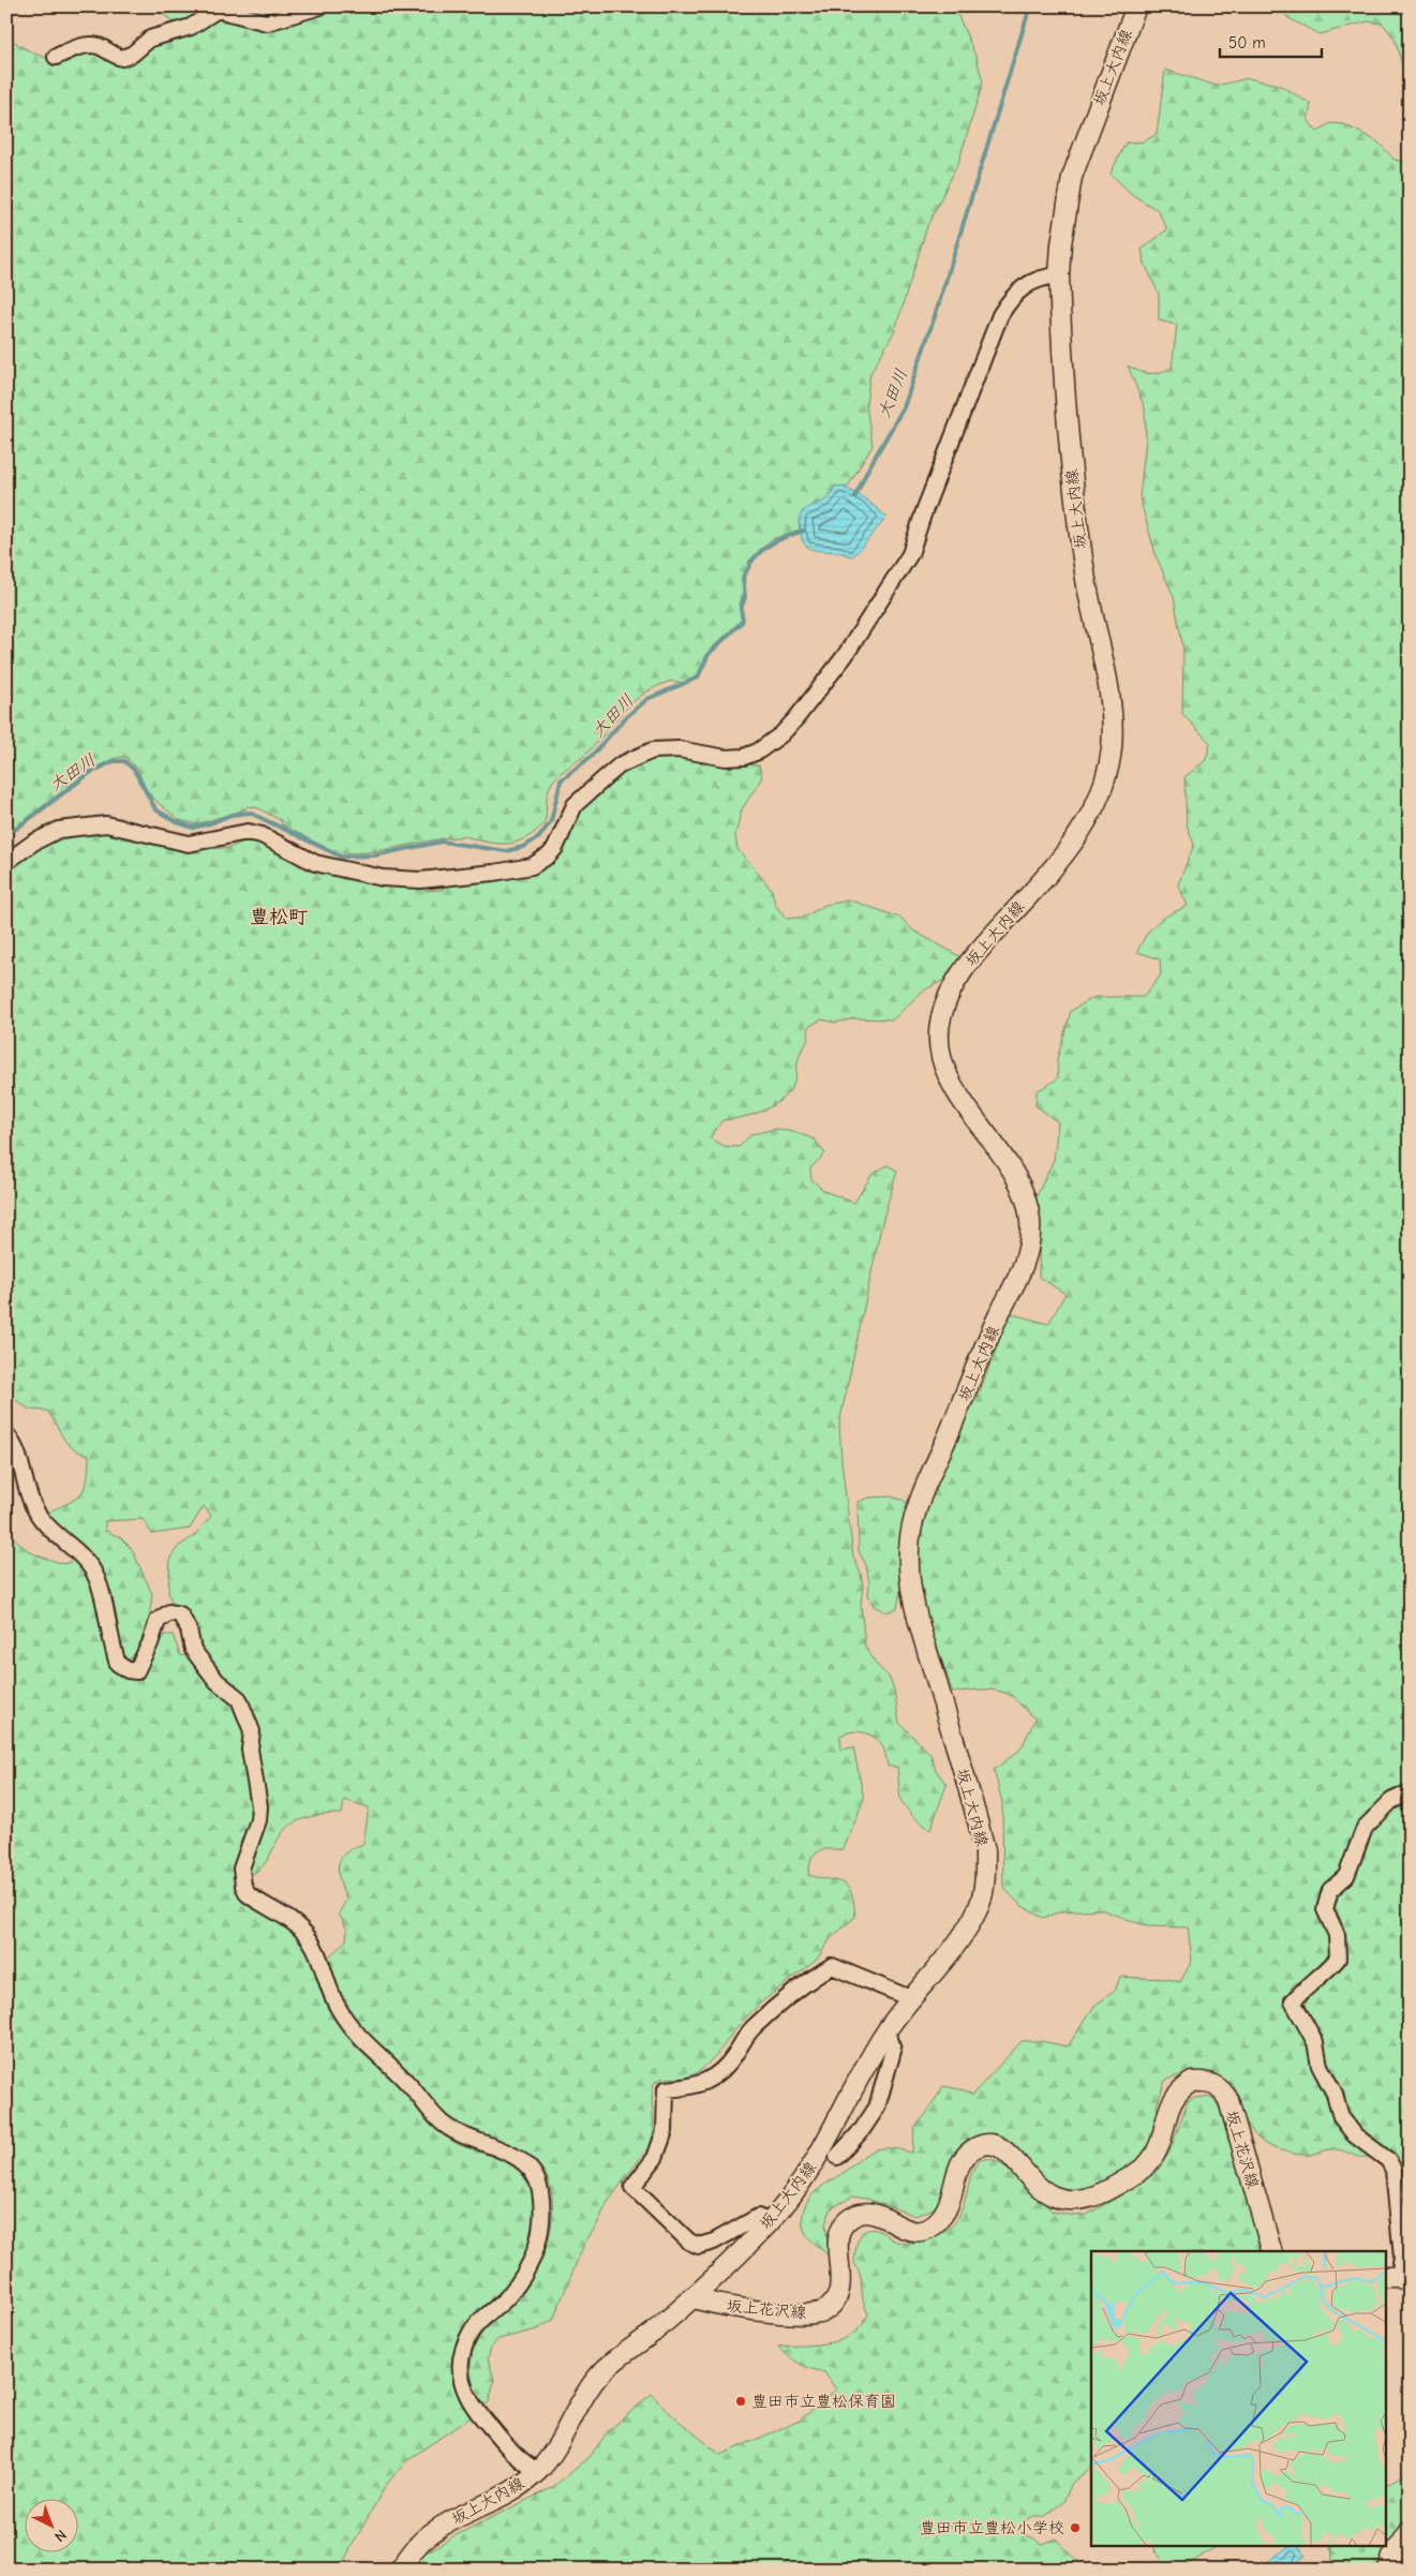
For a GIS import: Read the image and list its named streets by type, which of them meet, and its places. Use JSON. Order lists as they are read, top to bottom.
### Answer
{
  "streets": {
    "main road": ["坂上大内線", "坂上花沢線"]
  },
  "crossings": [
    ["坂上大内線", "坂上花沢線"]
  ],
  "districts": ["豊松町"],
  "water": ["大田川"],
  "places": ["豊田市立豊松保育園", "豊田市立豊松小学校"],
  "scale_bar": "50 m",
  "north": "bottom right"
}
